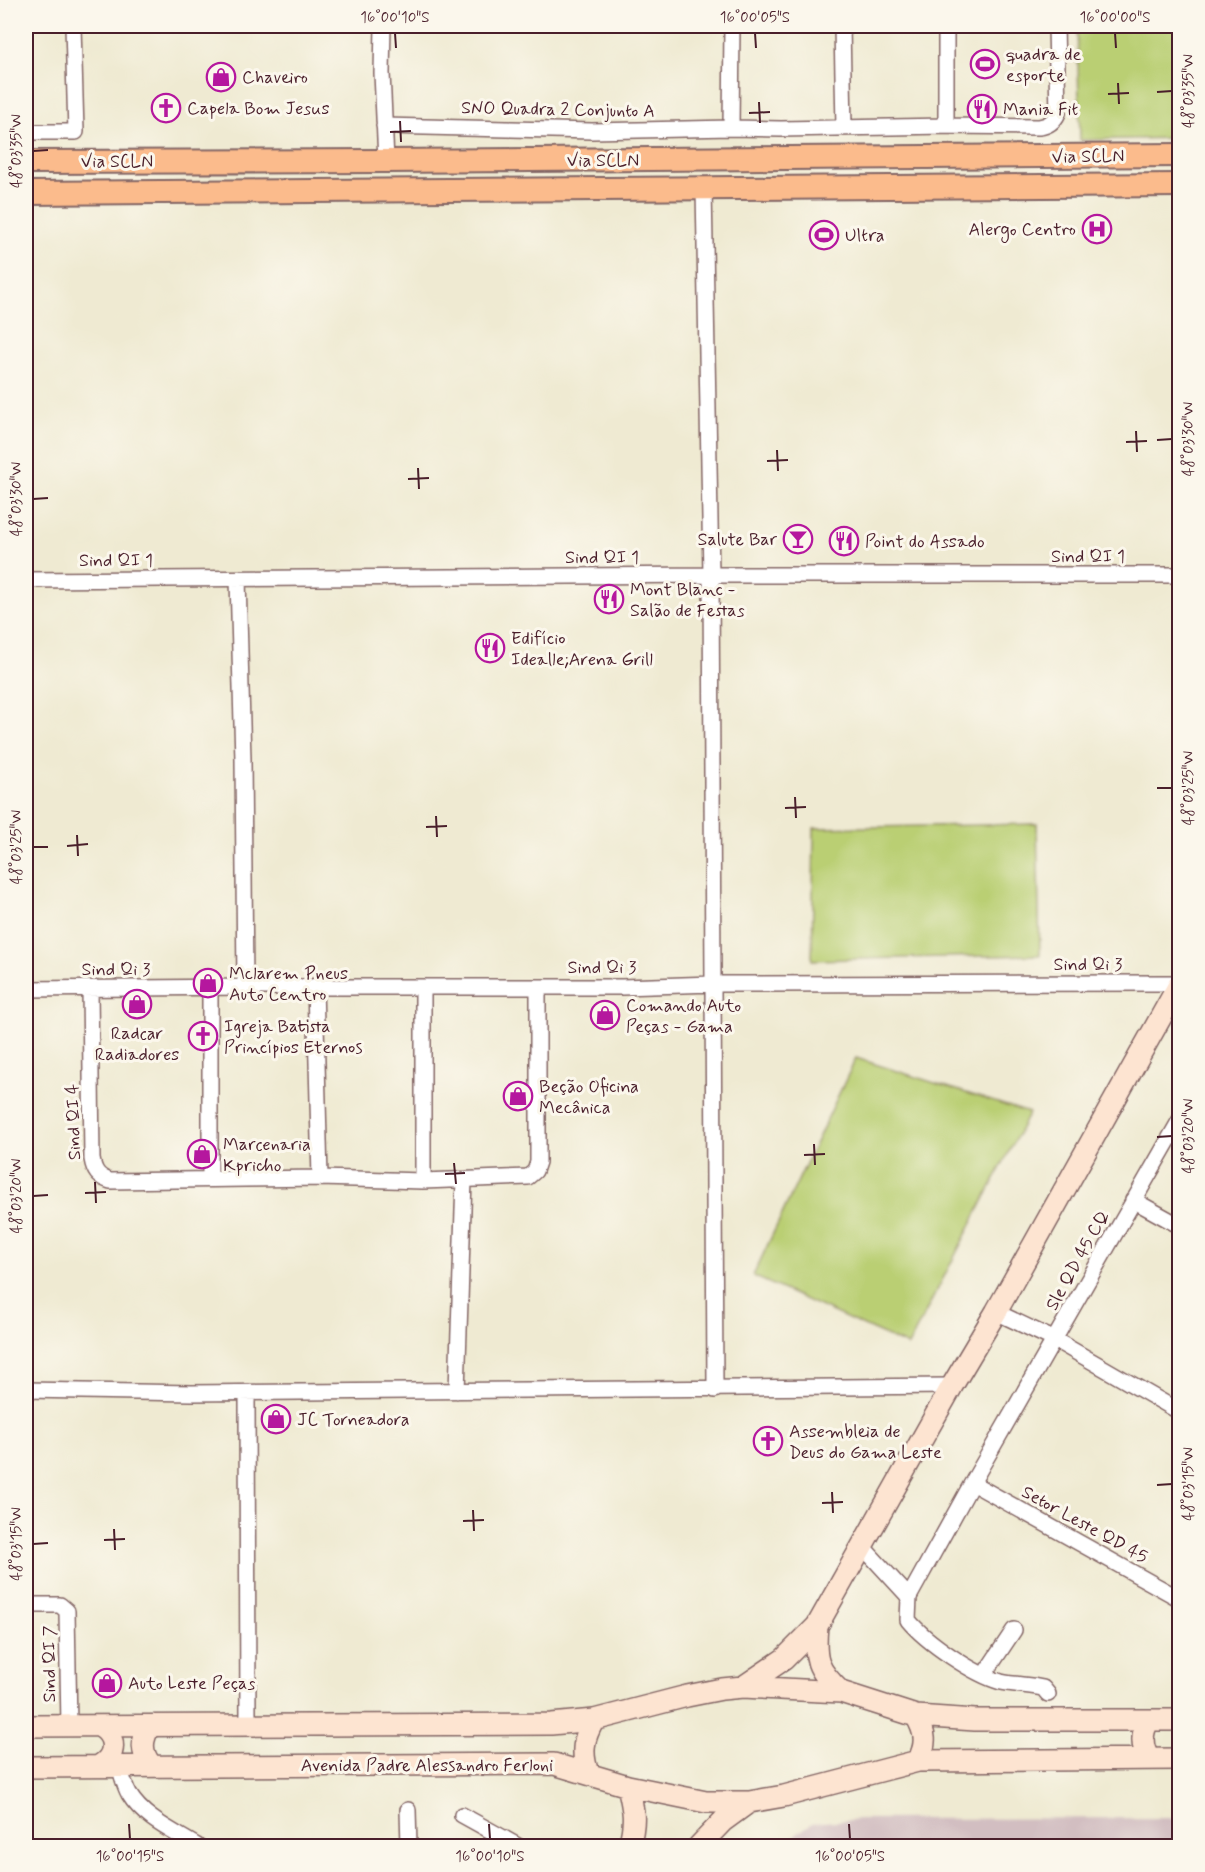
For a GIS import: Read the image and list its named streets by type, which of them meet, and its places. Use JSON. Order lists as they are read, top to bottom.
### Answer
{
  "streets": {
    "main road": ["Via SCLN", "Avenida Padre Alessandro Ferloni"],
    "street": [
      "SNO Quadra 2 Conjunto A",
      "Sind QI 1",
      "Sind Qi 3",
      "Sind QI 4",
      "Sle QD 45 CQ",
      "Setor Leste QD 45",
      "Sind QI 7"
    ]
  },
  "crossings": [
    ["Sind Qi 3", "Sind QI 4"]
  ],
  "places": {
    "sports": ["quadra de esporte", "Ultra"],
    "shop": [
      "Chaveiro",
      "Mclarem Pneus Auto Centro",
      "Radcar Radiadores",
      "Comando Auto Peças - Gama",
      "Beção Oficina Mecânica",
      "Marcenaria Kpricho",
      "JC Torneadora",
      "Auto Leste Peças"
    ],
    "church": ["Capela Bom Jesus", "Igreja Batista Princípios Eternos", "Assembleia de Deus do Gama Leste"],
    "restaurant": [
      "Mania Fit",
      "Point do Assado",
      "Mont Blanc - Salão de Festas",
      "Edifício Idealle;Arena Grill"
    ],
    "hospital": ["Alergo Centro"],
    "bar": ["Salute Bar"]
  },
  "coordinates": [
    "16°00'10\"S",
    "16°00'05\"S",
    "16°00'00\"S",
    "48°03'35\"W",
    "48°03'30\"W",
    "48°03'25\"W",
    "48°03'20\"W",
    "48°03'15\"W",
    "16°00'15\"S"
  ]
}
